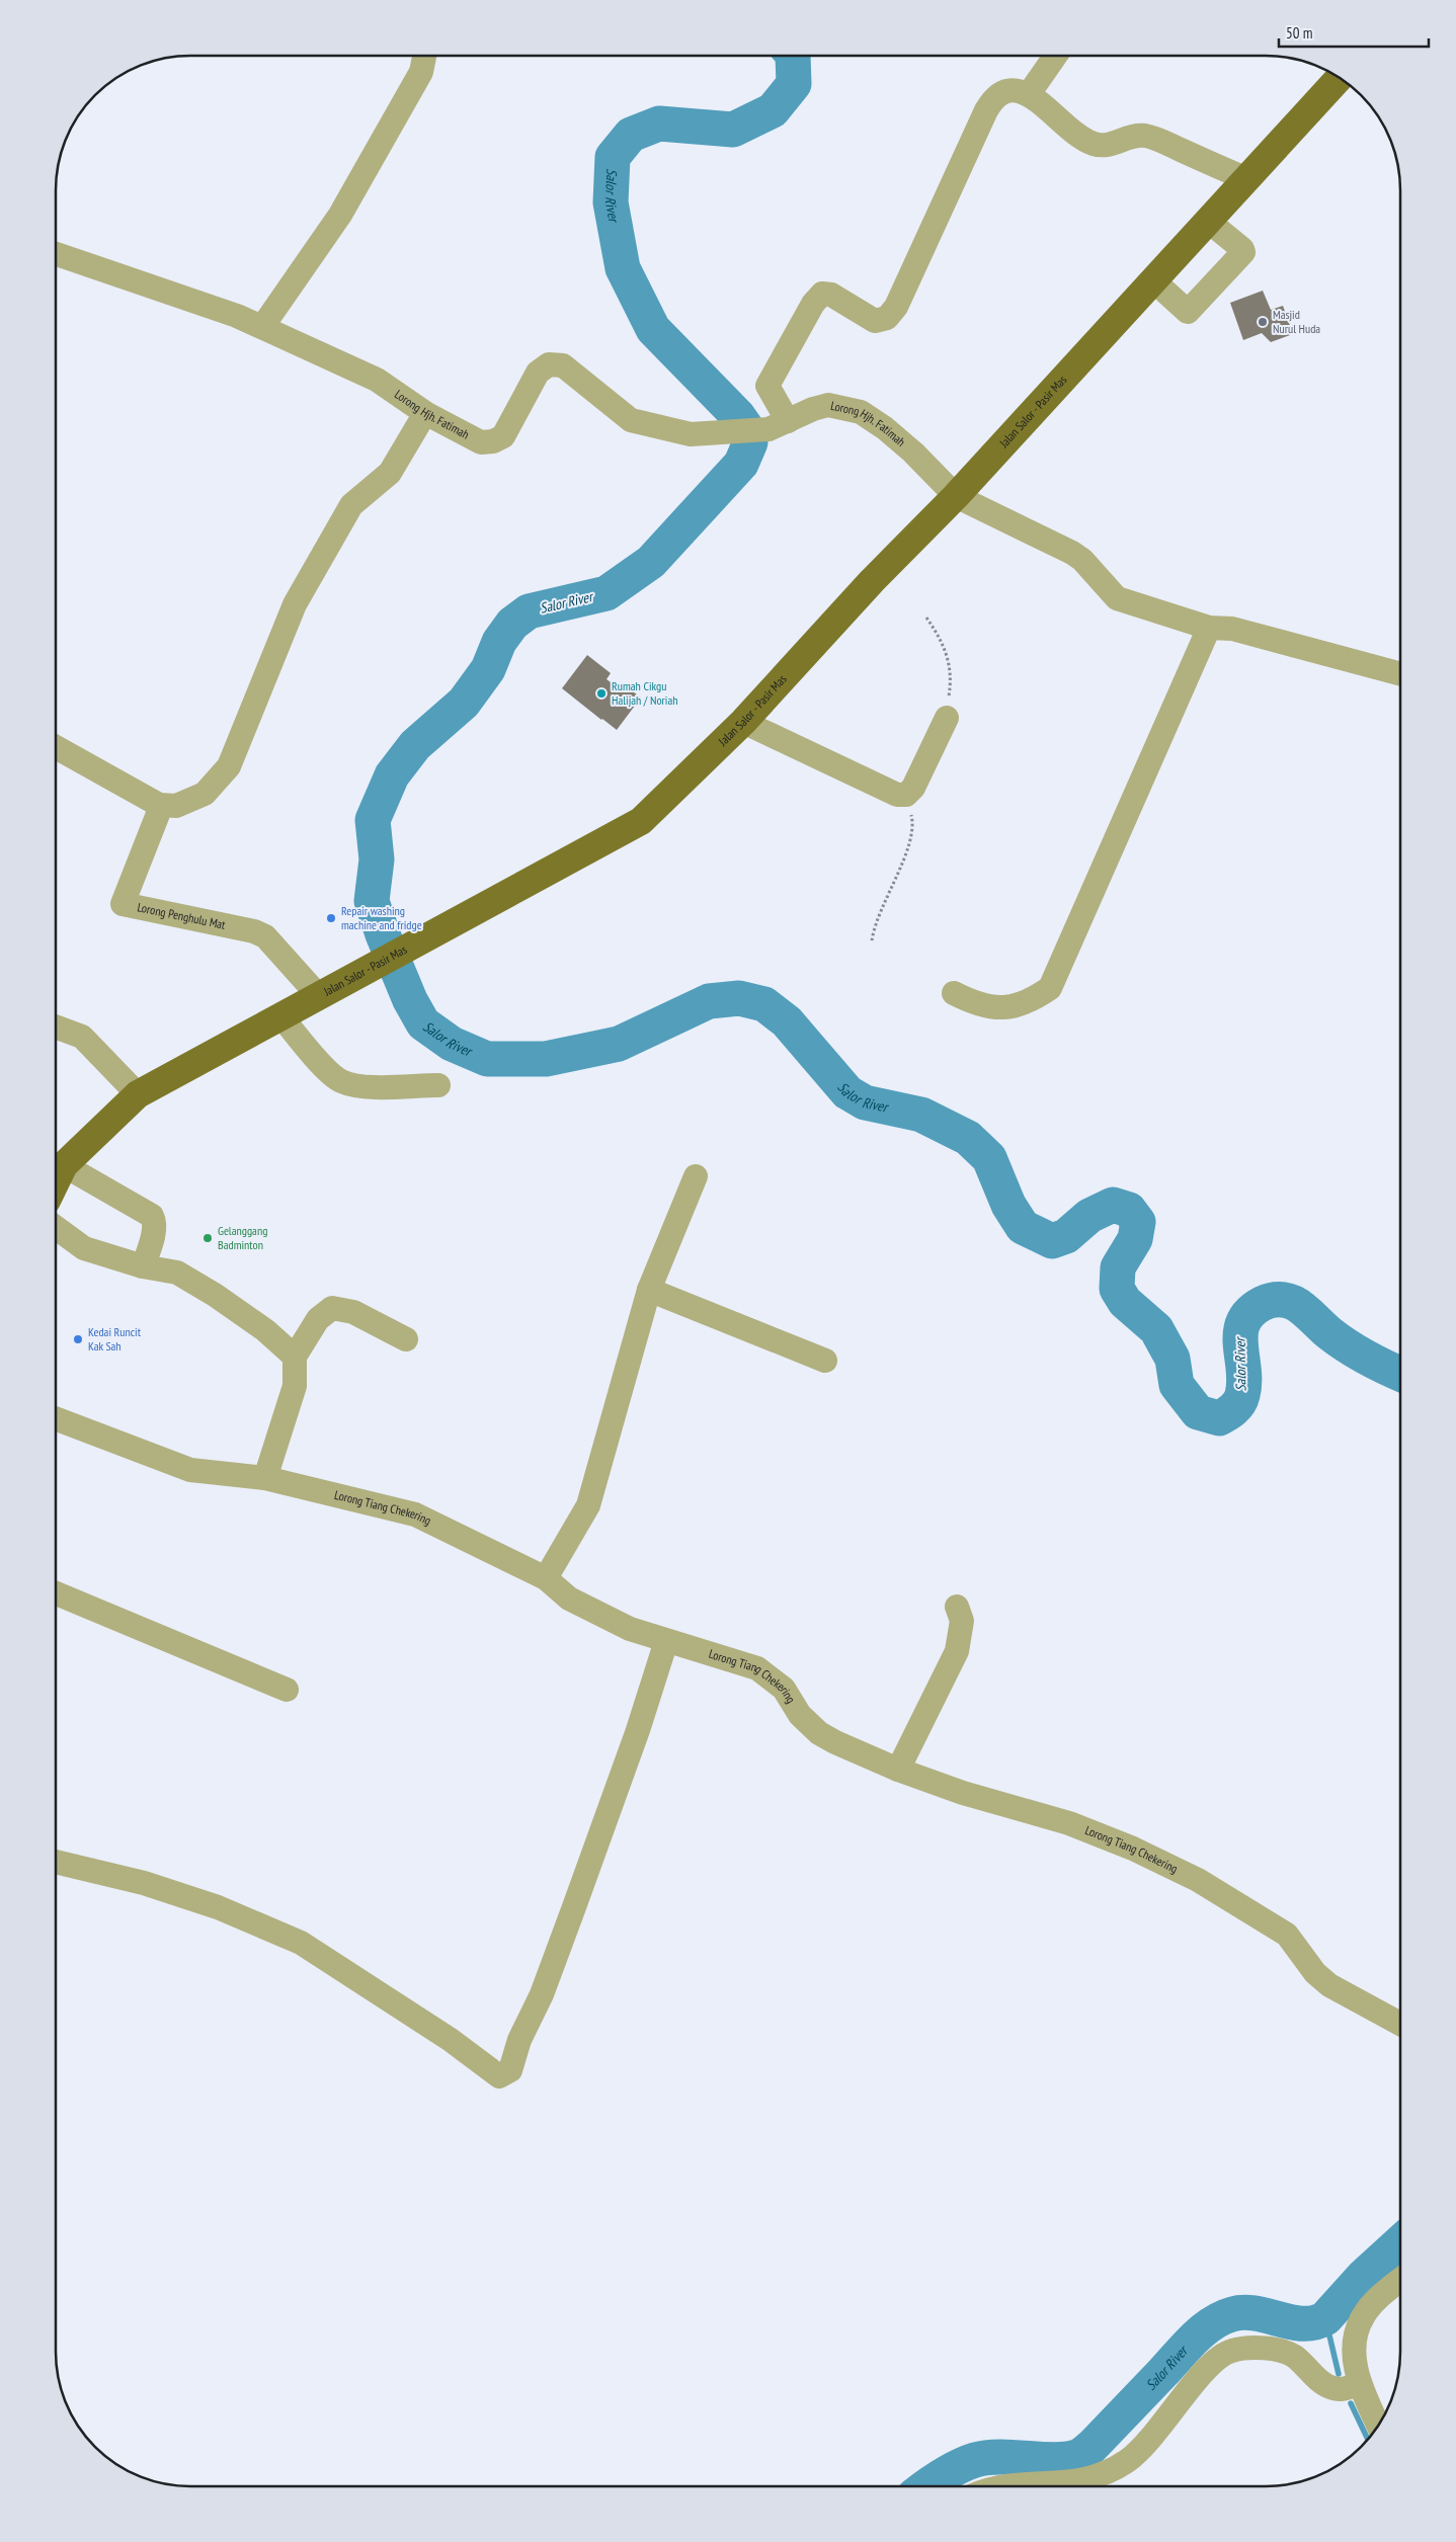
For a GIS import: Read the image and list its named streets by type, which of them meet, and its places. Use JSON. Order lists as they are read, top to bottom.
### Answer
{
  "streets": {
    "main road": ["Jalan Salor - Pasir Mas"],
    "street": ["Lorong Hjh. Fatimah", "Lorong Penghulu Mat", "Lorong Tiang Chekering"]
  },
  "crossings": [
    ["Jalan Salor - Pasir Mas", "Lorong Hjh. Fatimah"],
    ["Jalan Salor - Pasir Mas", "Lorong Penghulu Mat"]
  ],
  "water": ["Salor River"],
  "places": [
    "Masjid Nurul Huda",
    "Rumah Cikgu Halijah / Noriah",
    "Repair washing machine and fridge",
    "Gelanggang Badminton",
    "Kedai Runcit Kak Sah"
  ],
  "scale_bar": "50 m"
}
